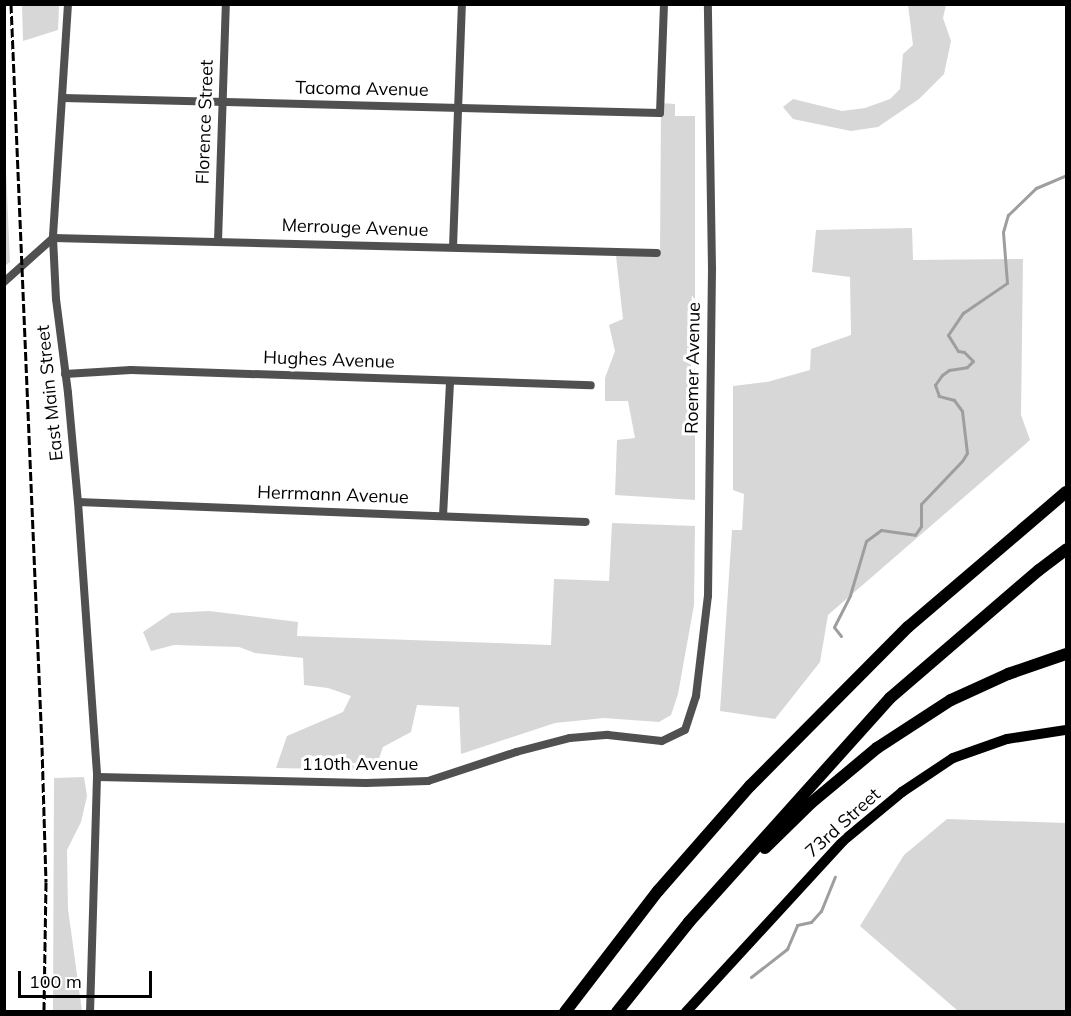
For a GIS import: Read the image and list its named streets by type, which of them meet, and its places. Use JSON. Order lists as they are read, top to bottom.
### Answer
{
  "streets": {
    "main road": ["73rd Street"],
    "street": [
      "Tacoma Avenue",
      "Florence Street",
      "Merrouge Avenue",
      "Hughes Avenue",
      "Roemer Avenue",
      "East Main Street",
      "Herrmann Avenue",
      "110th Avenue"
    ]
  },
  "crossings": [
    ["Tacoma Avenue", "Florence Street"],
    ["Tacoma Avenue", "East Main Street"],
    ["Florence Street", "Merrouge Avenue"],
    ["Merrouge Avenue", "East Main Street"],
    ["Hughes Avenue", "East Main Street"],
    ["Roemer Avenue", "110th Avenue"],
    ["East Main Street", "Herrmann Avenue"],
    ["East Main Street", "110th Avenue"]
  ],
  "scale_bar": "100 m"
}
